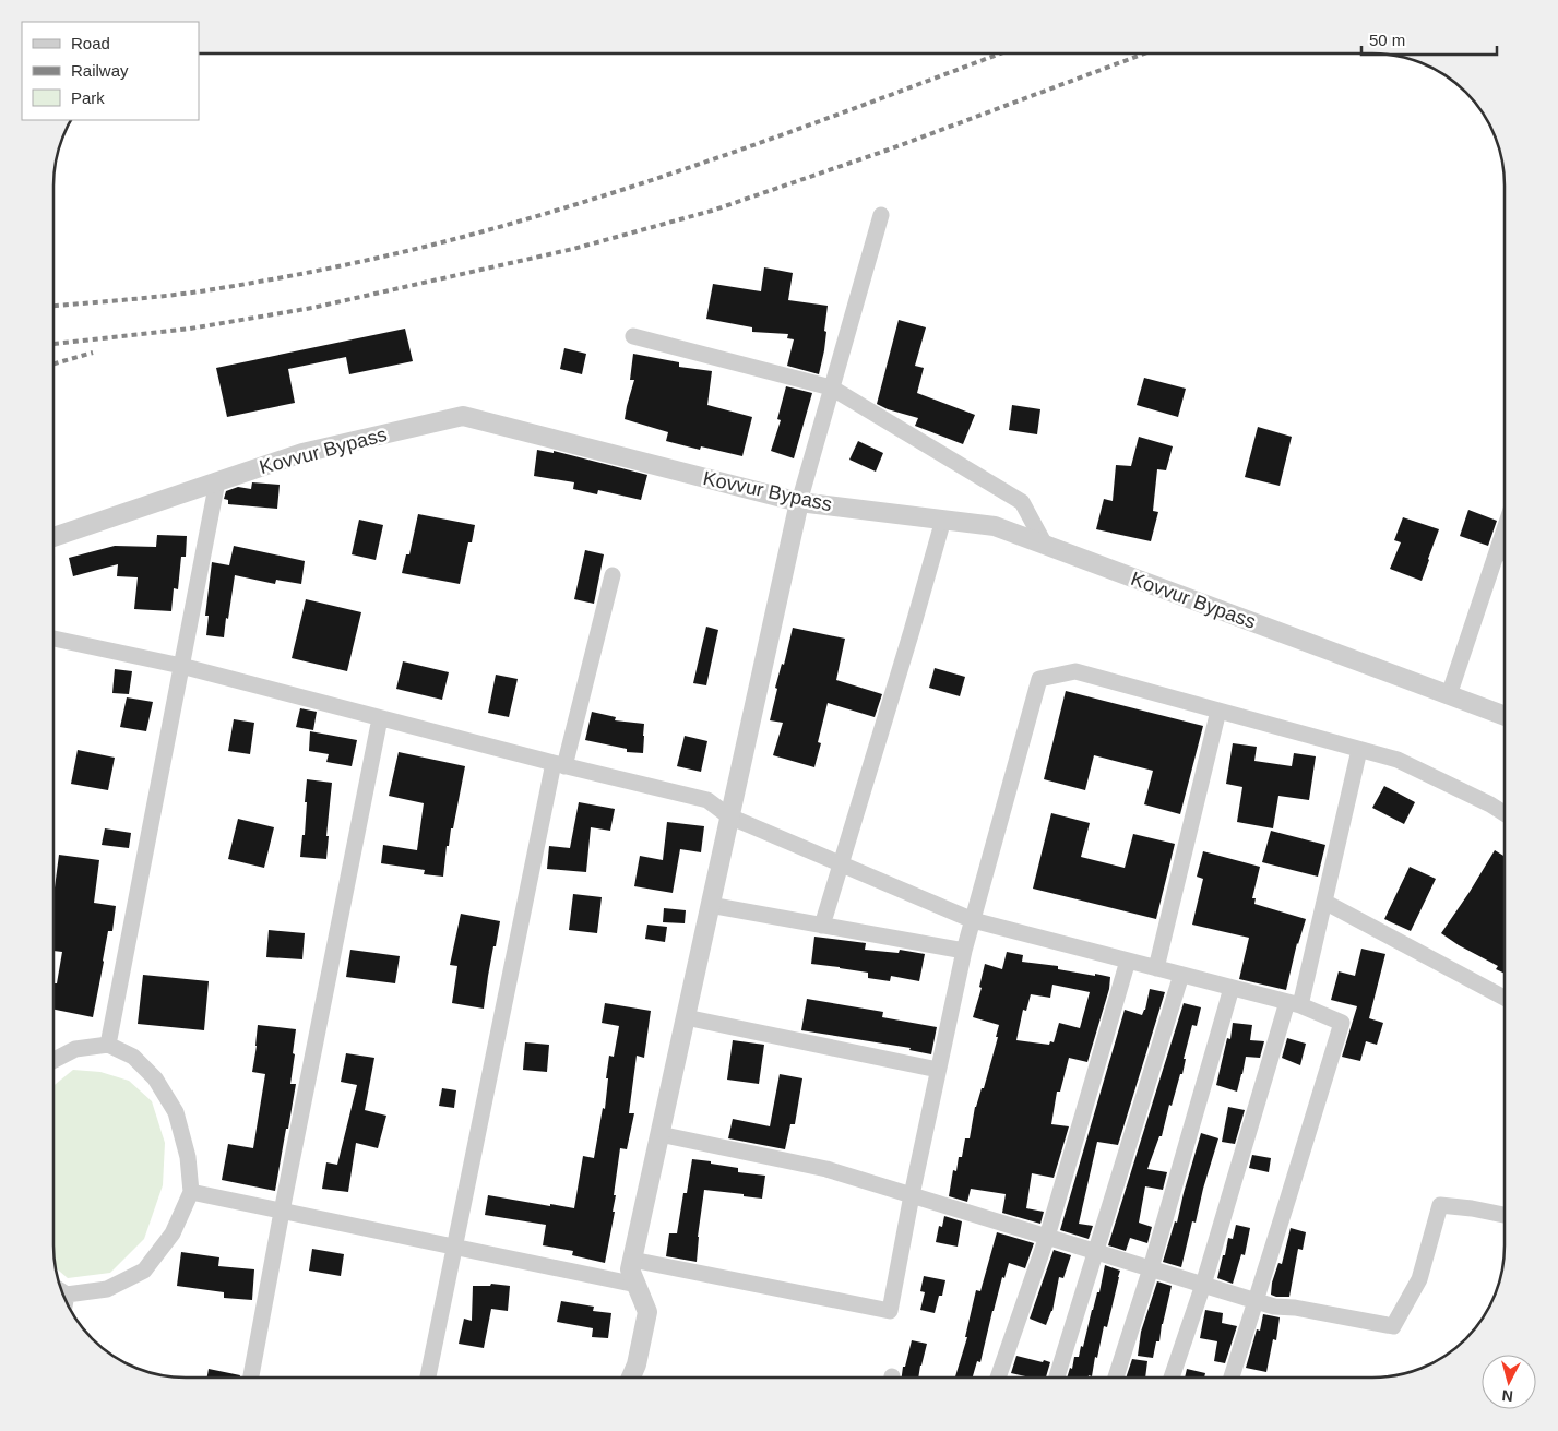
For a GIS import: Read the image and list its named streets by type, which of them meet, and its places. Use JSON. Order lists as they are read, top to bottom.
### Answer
{
  "streets": {
    "street": ["Kovvur Bypass"]
  },
  "legend": ["Road", "Railway", "Park"],
  "scale_bar": "50 m",
  "north": "bottom"
}
